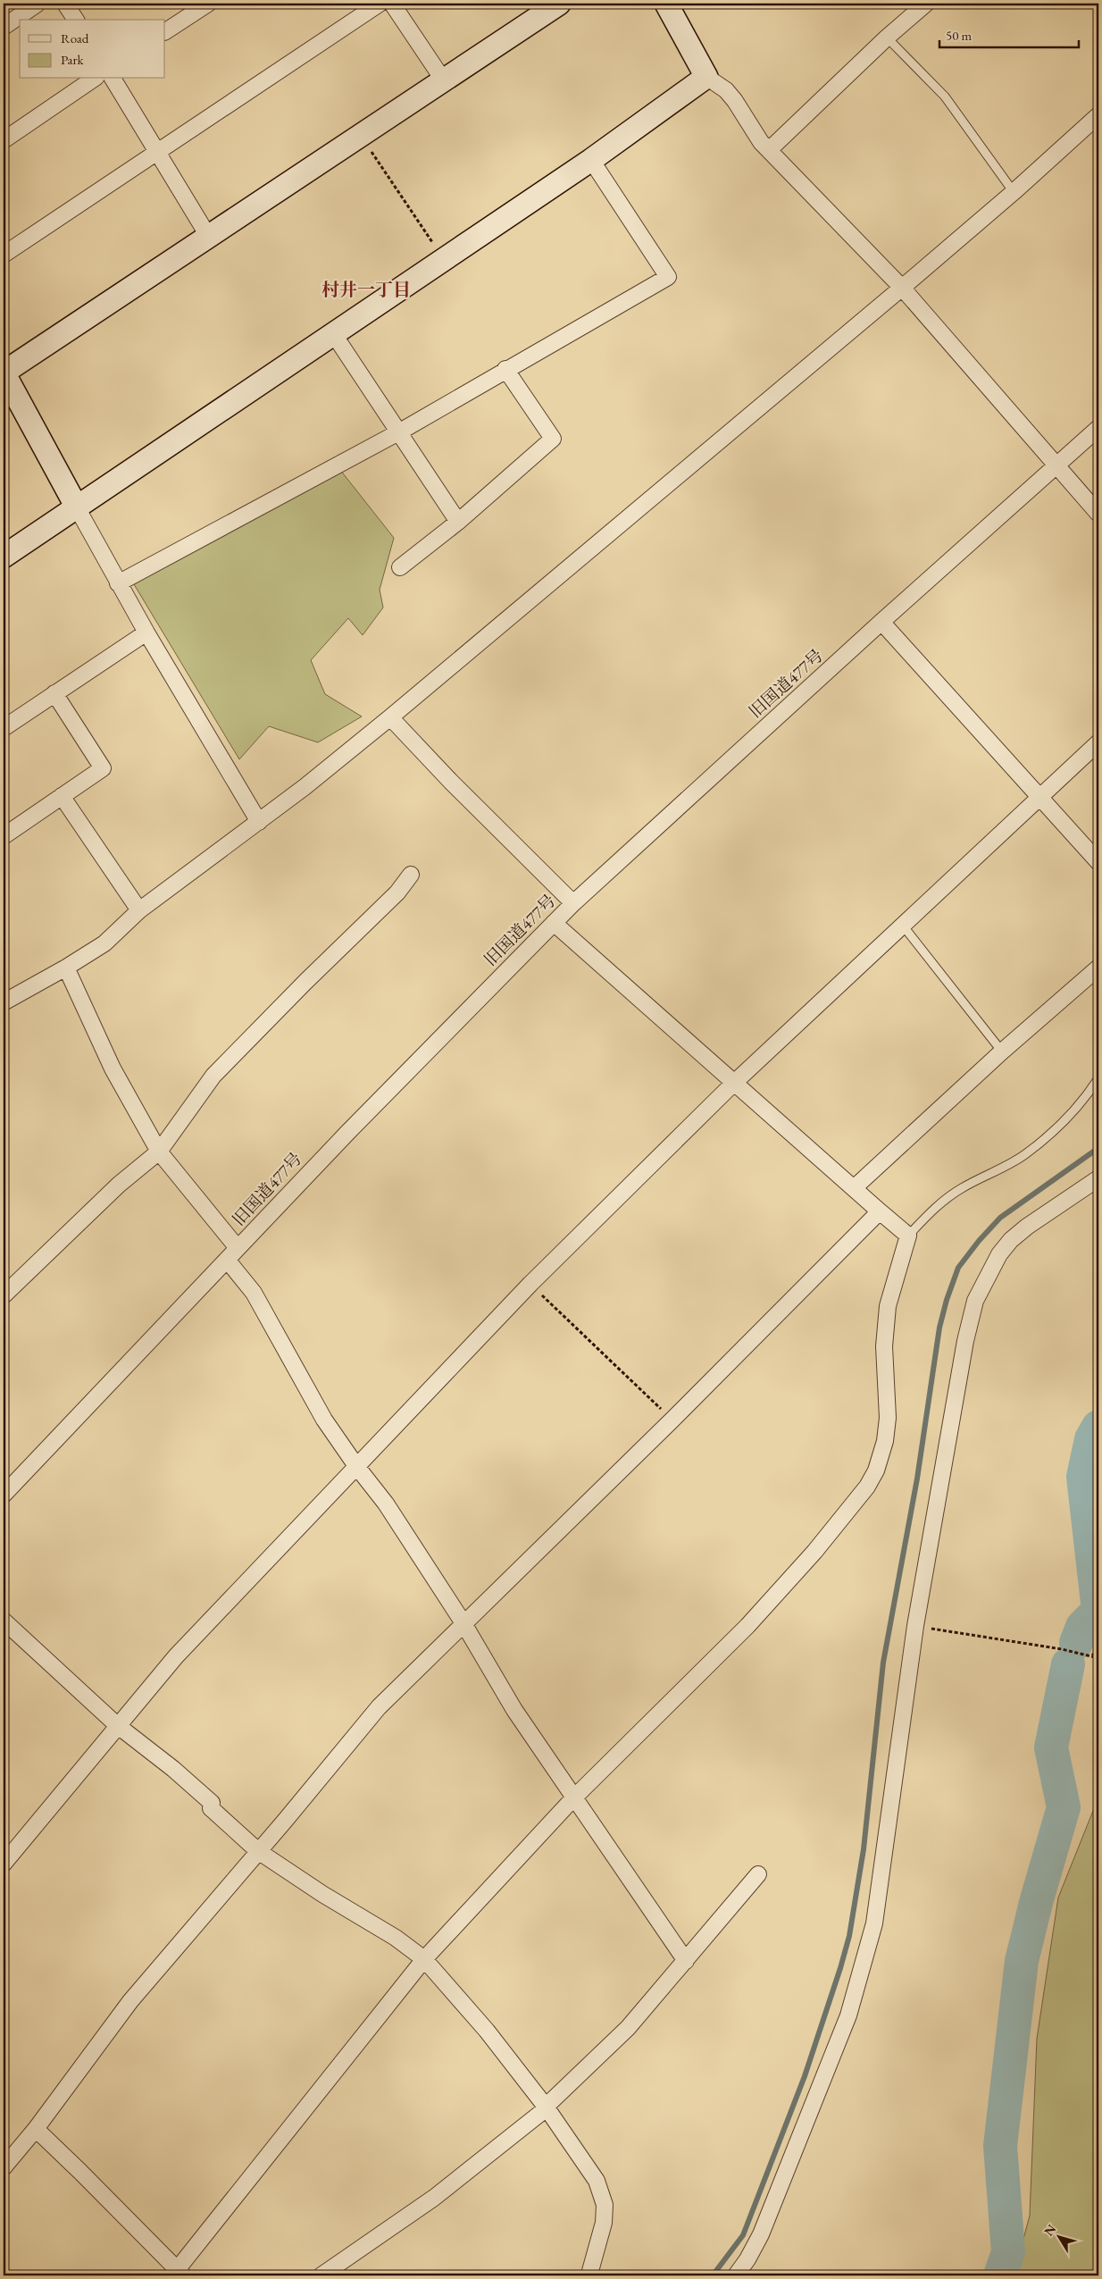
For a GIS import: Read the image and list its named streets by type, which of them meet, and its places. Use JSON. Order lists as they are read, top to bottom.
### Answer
{
  "streets": {
    "street": ["旧国道477号"]
  },
  "districts": ["村井一丁目"],
  "legend": ["Road", "Park"],
  "scale_bar": "50 m",
  "north": "top left"
}
